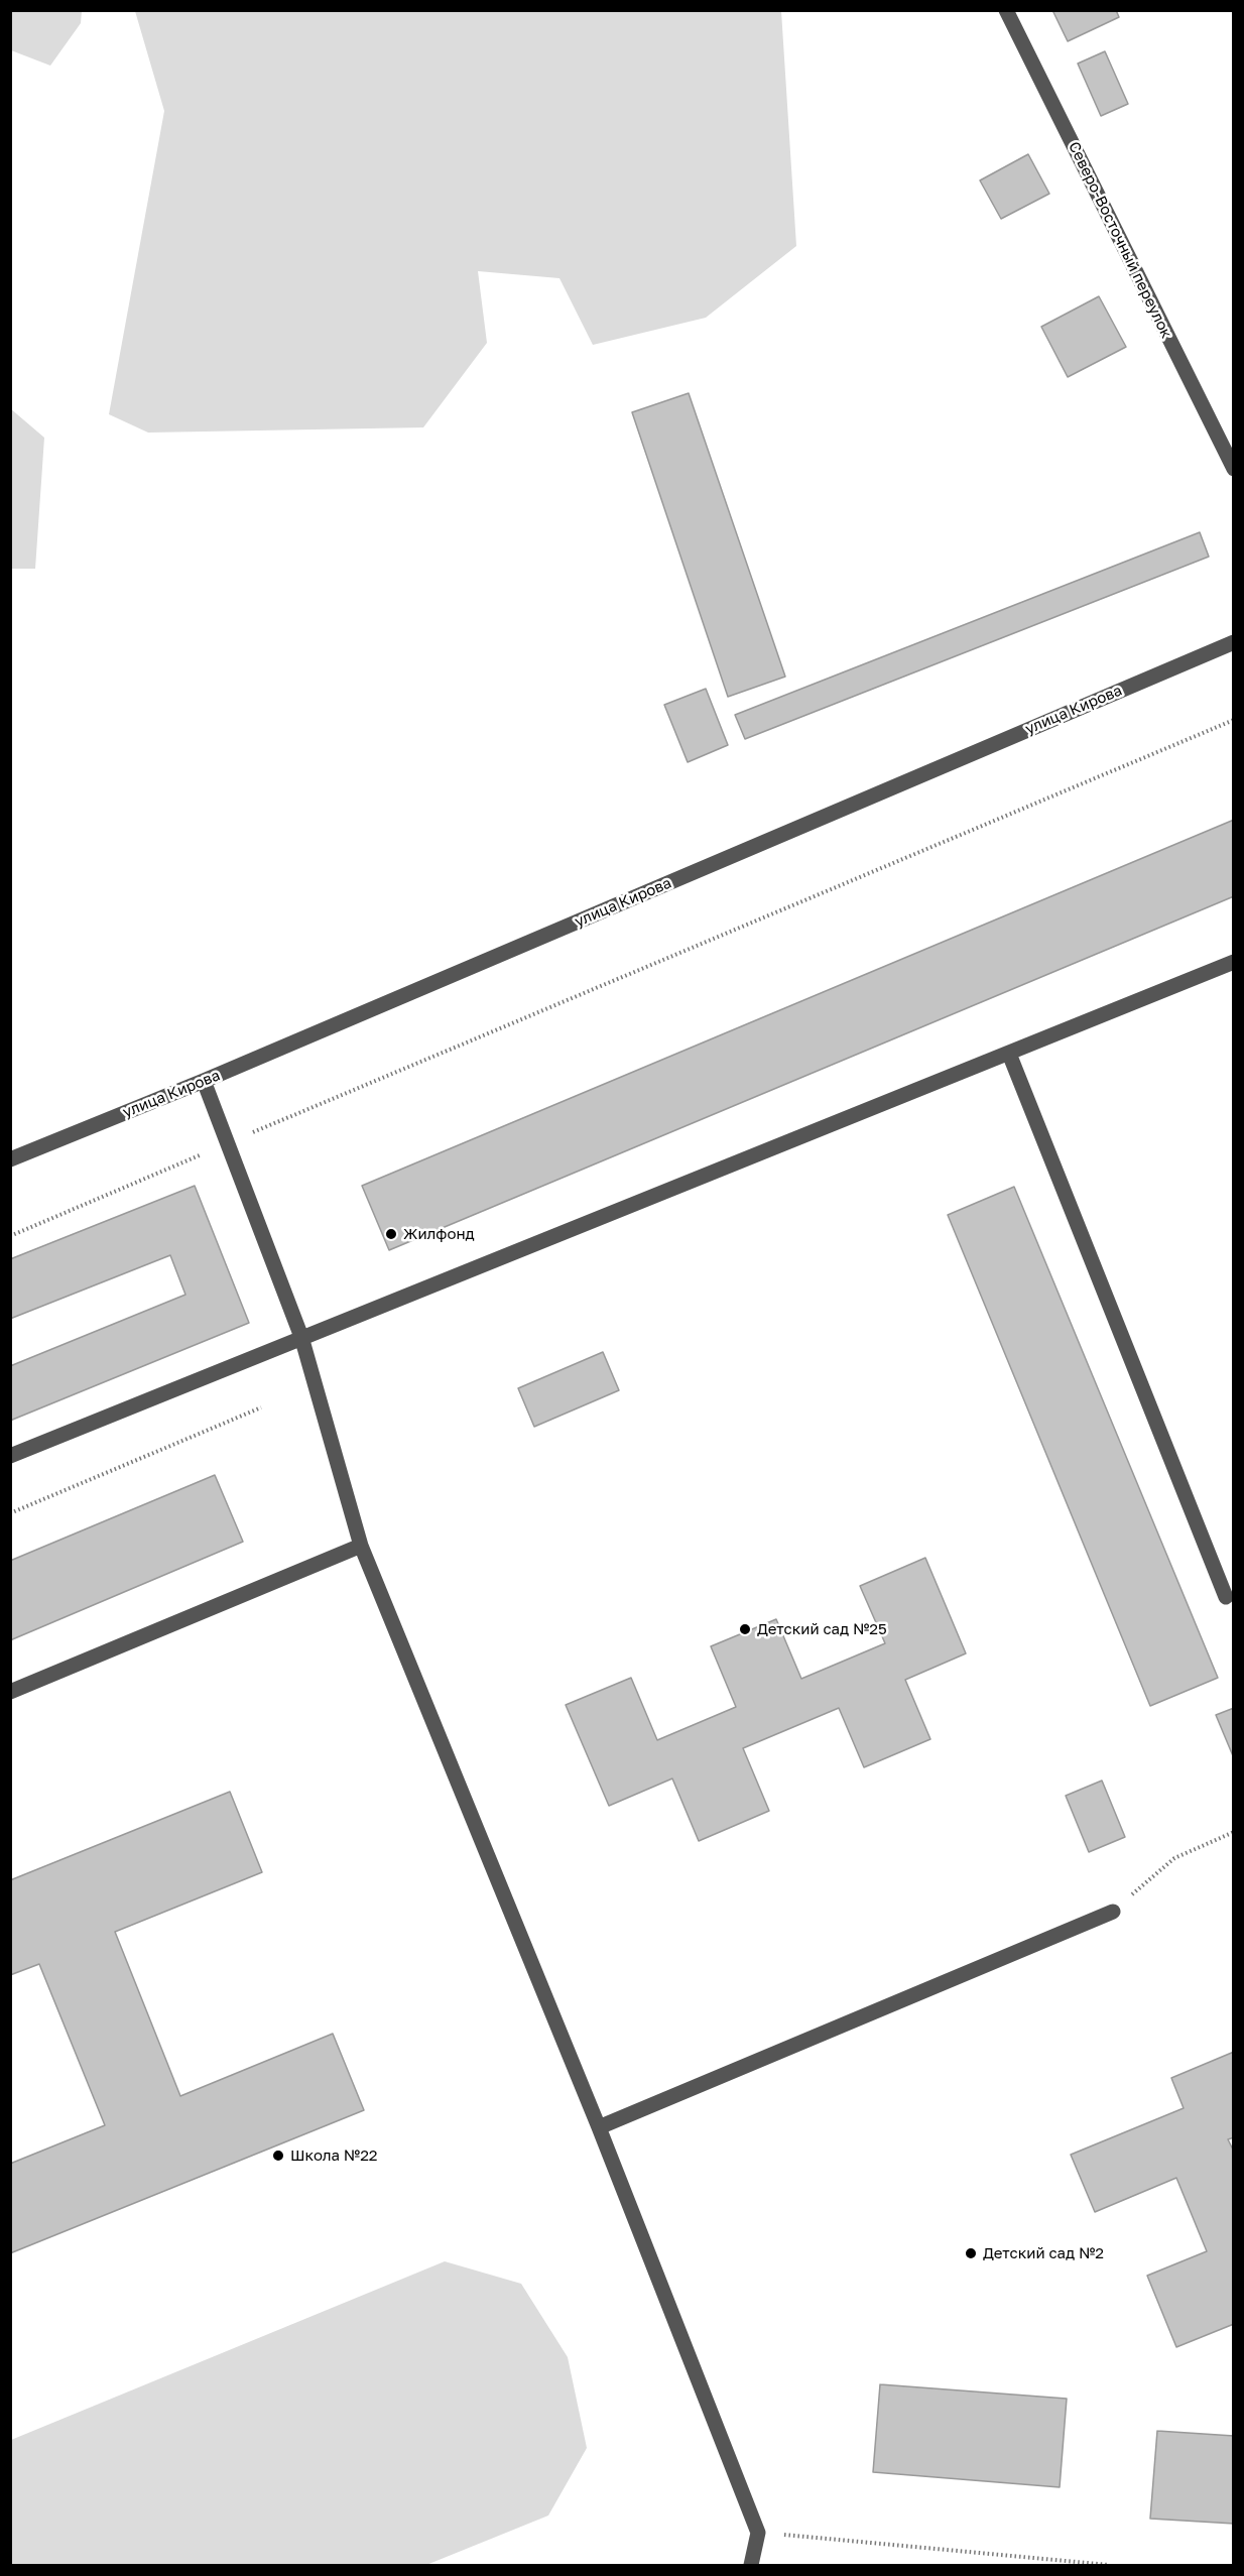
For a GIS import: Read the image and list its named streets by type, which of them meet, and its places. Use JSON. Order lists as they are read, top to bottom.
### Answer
{
  "streets": {
    "street": ["Северо-Восточный переулок", "улица Кирова"]
  },
  "places": [
    "Жилфонд",
    "Детский сад №25",
    "Школа №22",
    "Детский сад №2"
  ]
}
